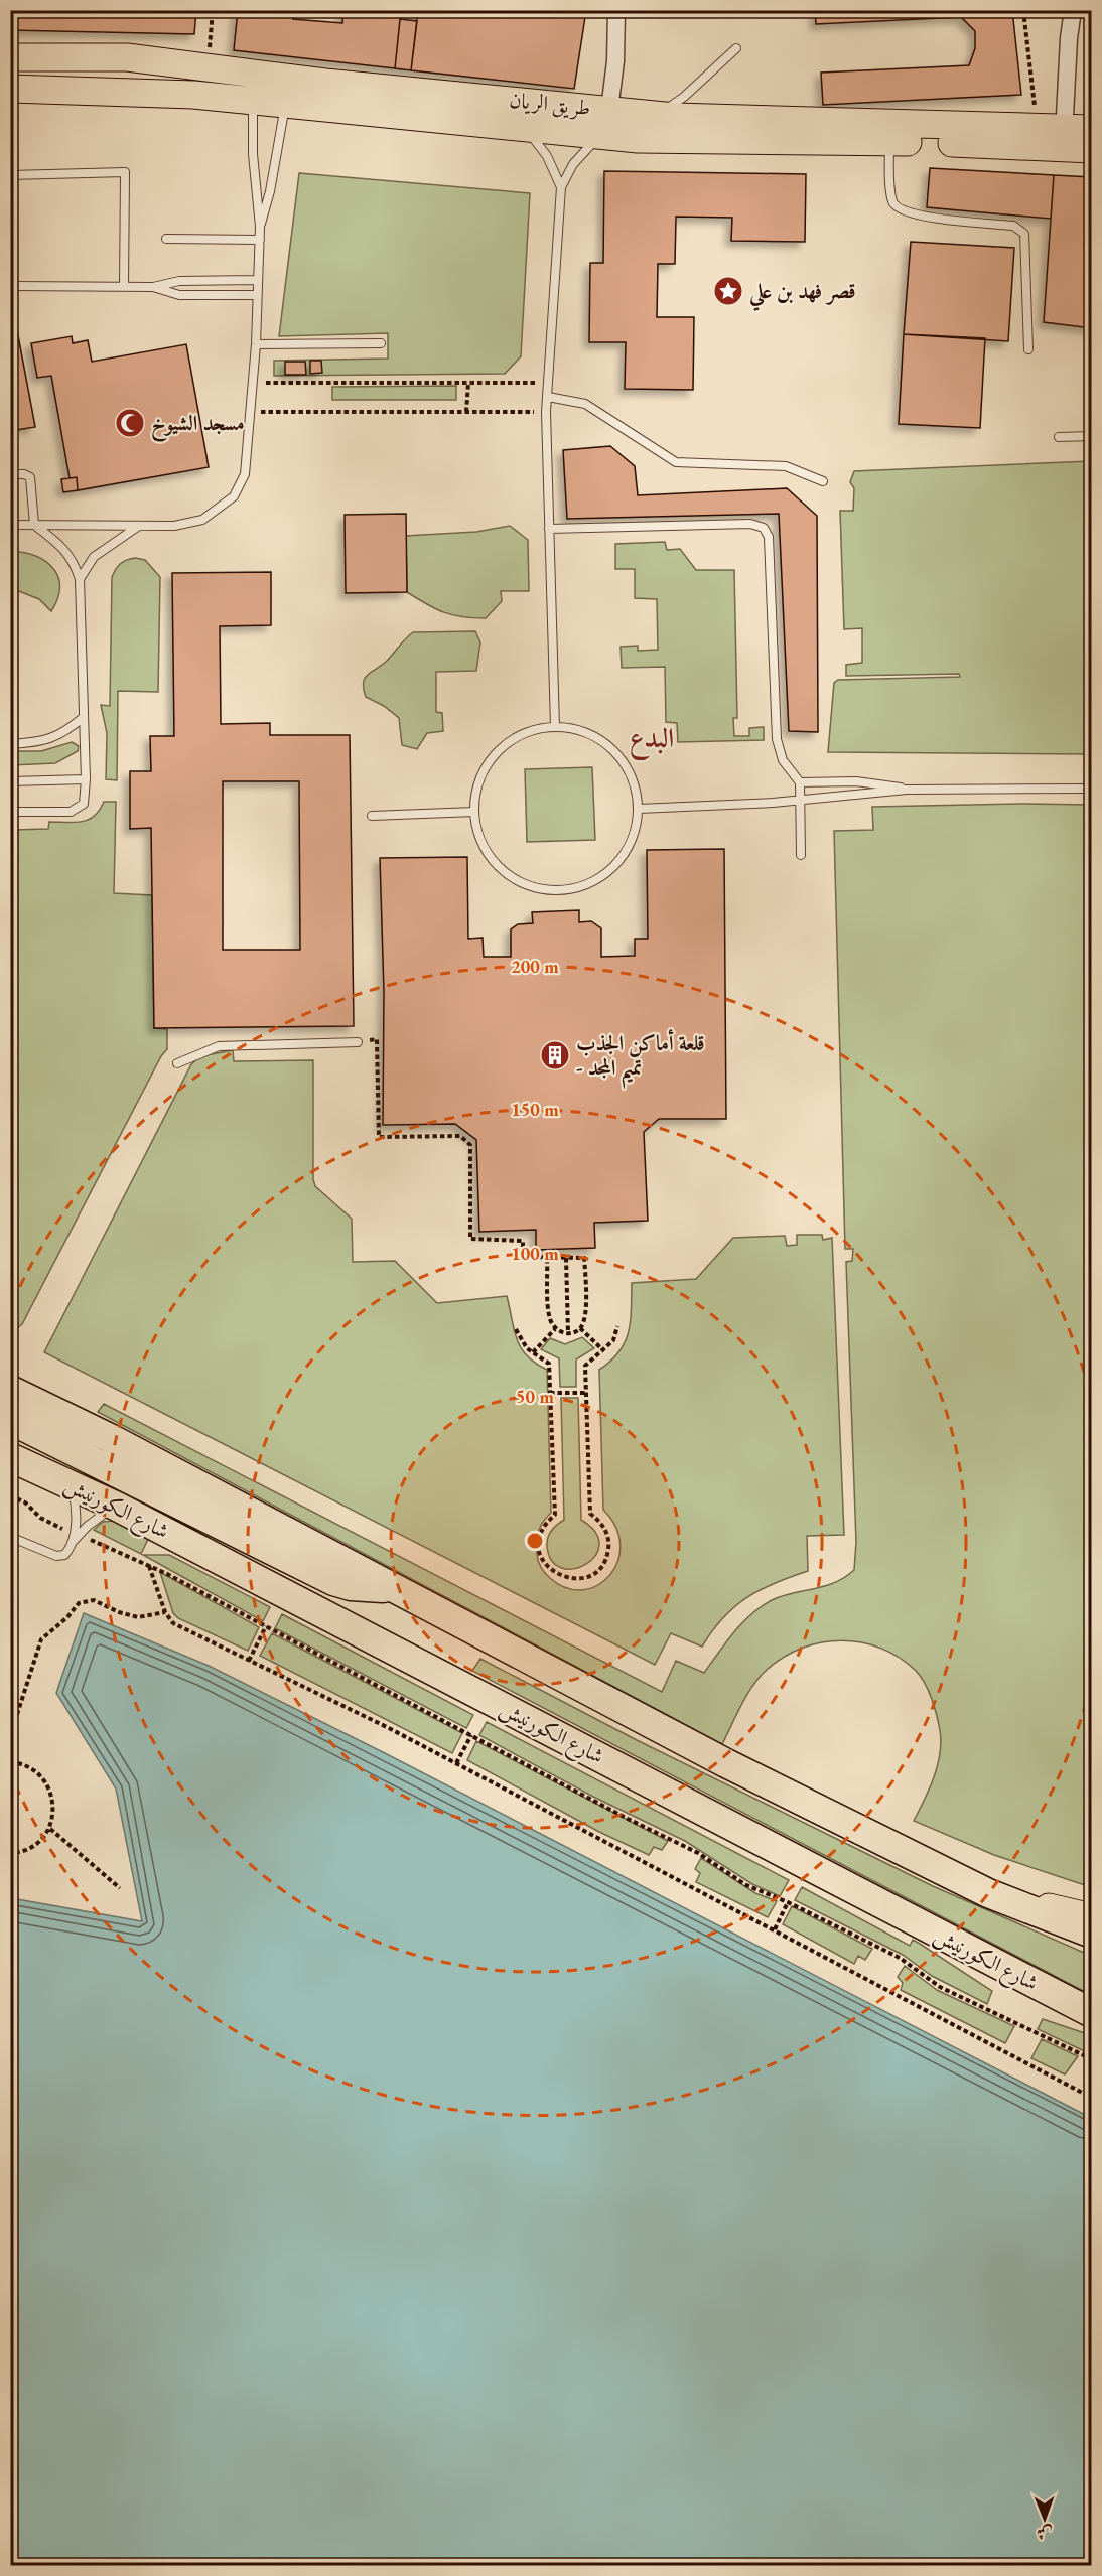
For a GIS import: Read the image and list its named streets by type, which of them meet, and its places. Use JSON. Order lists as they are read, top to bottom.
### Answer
{
  "streets": {
    "highway": ["شارع الكورنيش"],
    "main road": ["طريق الريان"]
  },
  "districts": ["البدع"],
  "places": {
    "place": ["قصر فهد بن علي"],
    "mosque": ["مسجد الشيوخ"],
    "building": ["قلعة أماكن الجذب - تميم المجد"]
  },
  "north": "bottom",
  "rings": [
    "200 m",
    "150 m",
    "100 m",
    "50 m"
  ]
}
